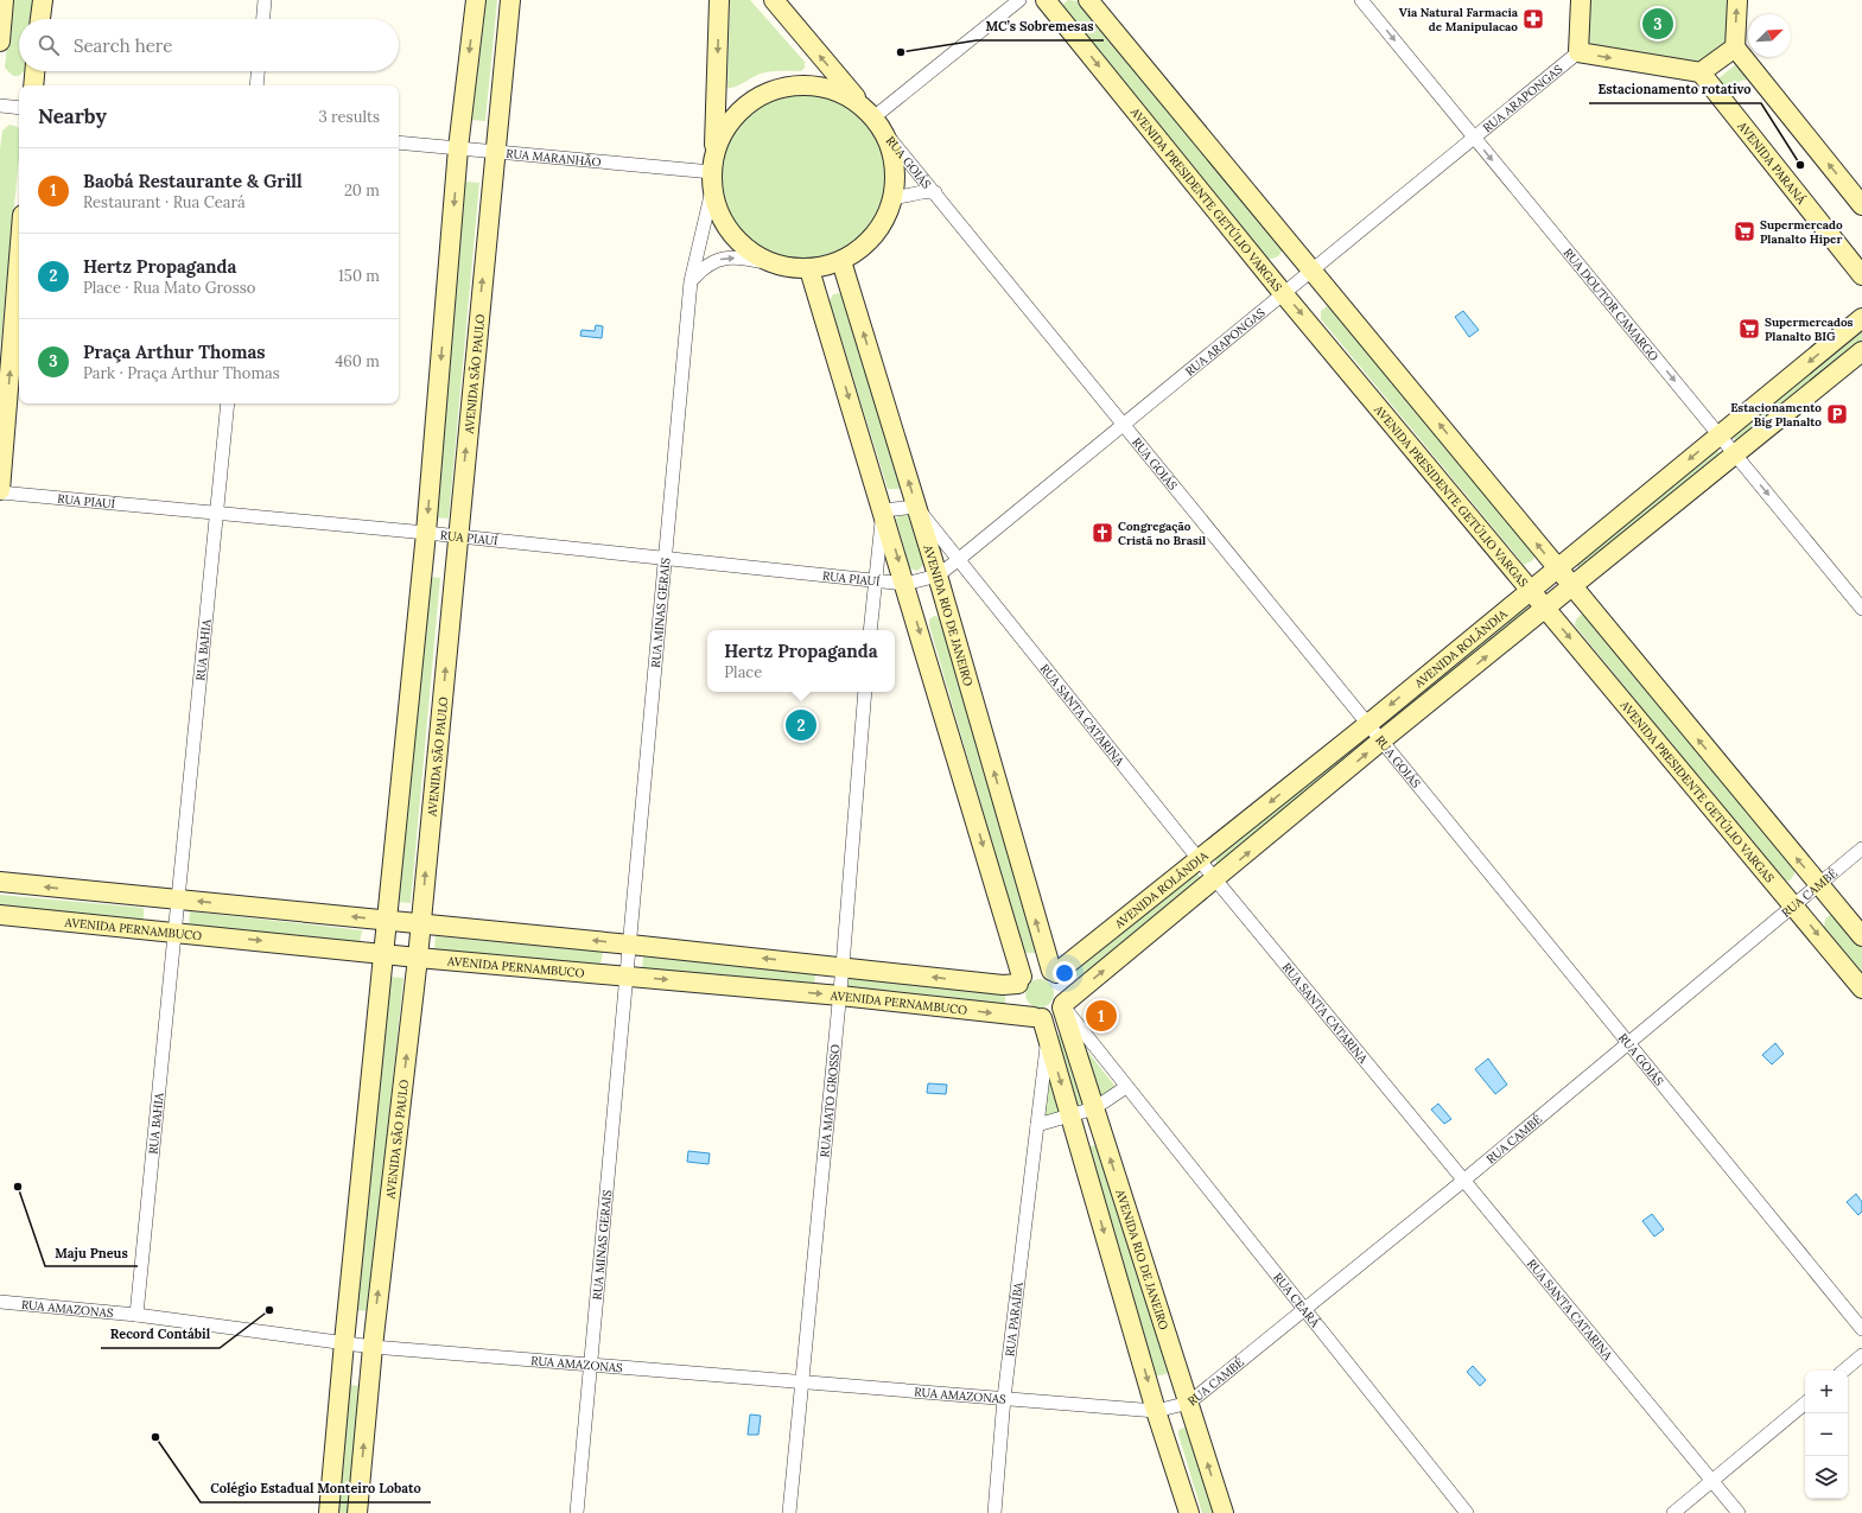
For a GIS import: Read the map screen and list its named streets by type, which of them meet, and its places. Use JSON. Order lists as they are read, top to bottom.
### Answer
{
  "streets": {
    "street": [
      "RUA ARAPONGAS",
      "RUA MARANHÃO",
      "RUA GOIÁS",
      "AVENIDA PARANÁ",
      "AVENIDA PRESIDENTE GETÚLIO VARGAS",
      "RUA DOUTOR CAMARGO",
      "AVENIDA SÃO PAULO",
      "RUA PIAUÍ",
      "RUA MINAS GERAIS",
      "AVENIDA RIO DE JANEIRO",
      "AVENIDA ROLÂNDIA",
      "RUA BAHIA",
      "RUA SANTA CATARINA",
      "RUA CAMBÉ",
      "AVENIDA PERNAMBUCO",
      "RUA MATO GROSSO",
      "RUA CEARÁ",
      "RUA AMAZONAS",
      "RUA PARAÍBA"
    ]
  },
  "crossings": [
    ["RUA ARAPONGAS", "RUA GOIÁS"],
    ["RUA ARAPONGAS", "AVENIDA PRESIDENTE GETÚLIO VARGAS"],
    ["RUA ARAPONGAS", "RUA DOUTOR CAMARGO"],
    ["RUA ARAPONGAS", "RUA PIAUÍ"],
    ["RUA ARAPONGAS", "AVENIDA RIO DE JANEIRO"],
    ["RUA ARAPONGAS", "RUA SANTA CATARINA"],
    ["RUA MARANHÃO", "AVENIDA SÃO PAULO"],
    ["RUA MARANHÃO", "RUA MINAS GERAIS"],
    ["RUA GOIÁS", "AVENIDA ROLÂNDIA"],
    ["RUA GOIÁS", "RUA CAMBÉ"],
    ["AVENIDA PRESIDENTE GETÚLIO VARGAS", "AVENIDA ROLÂNDIA"],
    ["AVENIDA PRESIDENTE GETÚLIO VARGAS", "RUA CAMBÉ"],
    ["RUA DOUTOR CAMARGO", "AVENIDA ROLÂNDIA"],
    ["AVENIDA SÃO PAULO", "RUA PIAUÍ"],
    ["AVENIDA SÃO PAULO", "AVENIDA PERNAMBUCO"],
    ["AVENIDA SÃO PAULO", "RUA AMAZONAS"],
    ["RUA PIAUÍ", "RUA MINAS GERAIS"],
    ["RUA PIAUÍ", "AVENIDA RIO DE JANEIRO"],
    ["RUA PIAUÍ", "RUA BAHIA"],
    ["RUA MINAS GERAIS", "AVENIDA PERNAMBUCO"],
    ["RUA MINAS GERAIS", "RUA AMAZONAS"],
    ["AVENIDA RIO DE JANEIRO", "AVENIDA ROLÂNDIA"],
    ["AVENIDA RIO DE JANEIRO", "RUA SANTA CATARINA"],
    ["AVENIDA RIO DE JANEIRO", "RUA CAMBÉ"],
    ["AVENIDA RIO DE JANEIRO", "AVENIDA PERNAMBUCO"],
    ["AVENIDA RIO DE JANEIRO", "RUA CEARÁ"],
    ["AVENIDA ROLÂNDIA", "RUA SANTA CATARINA"],
    ["AVENIDA ROLÂNDIA", "AVENIDA PERNAMBUCO"],
    ["AVENIDA ROLÂNDIA", "RUA CEARÁ"],
    ["RUA BAHIA", "AVENIDA PERNAMBUCO"],
    ["RUA BAHIA", "RUA AMAZONAS"],
    ["RUA SANTA CATARINA", "RUA CAMBÉ"],
    ["RUA CAMBÉ", "RUA CEARÁ"],
    ["RUA CAMBÉ", "RUA AMAZONAS"],
    ["AVENIDA PERNAMBUCO", "RUA MATO GROSSO"],
    ["AVENIDA PERNAMBUCO", "RUA CEARÁ"],
    ["RUA MATO GROSSO", "RUA AMAZONAS"],
    ["RUA AMAZONAS", "RUA PARAÍBA"]
  ],
  "one_way": ["RUA DOUTOR CAMARGO"],
  "places": {
    "pharmacy": ["Via Natural Farmacia de Manipulacao"],
    "other": [
      "MC’s Sobremesas",
      "Estacionamento rotativo",
      "Maju Pneus",
      "Record Contábil",
      "Colégio Estadual Monteiro Lobato"
    ],
    "supermarket": ["Supermercado Planalto Hiper", "Supermercados Planalto BIG"],
    "parking": ["Estacionamento Big Planalto"],
    "church": ["Congregação Cristã no Brasil"]
  },
  "north": "top right",
  "page": {
    "pins": ["3", "2", "1"],
    "search": "Search here",
    "heading": ["Nearby", "3 results"],
    "list": [
      {
        "mark": "1",
        "name": "Baobá Restaurante & Grill",
        "note": "Restaurant · Rua Ceará",
        "value": "20 m"
      },
      {
        "mark": "2",
        "name": "Hertz Propaganda",
        "note": "Place · Rua Mato Grosso",
        "value": "150 m"
      },
      {
        "mark": "3",
        "name": "Praça Arthur Thomas",
        "note": "Park · Praça Arthur Thomas",
        "value": "460 m"
      }
    ],
    "popup": ["Hertz Propaganda", "Place"],
    "map_buttons": ["+", "−"]
  }
}
